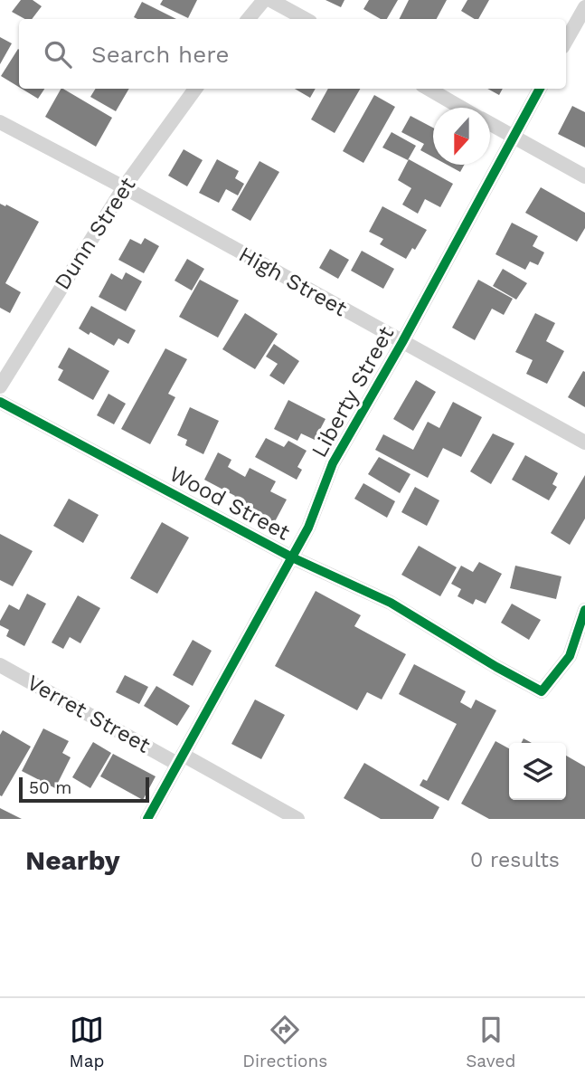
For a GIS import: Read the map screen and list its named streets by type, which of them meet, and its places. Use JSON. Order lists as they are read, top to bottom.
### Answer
{
  "streets": {
    "street": [
      "Dunn Street",
      "High Street",
      "Liberty Street",
      "Wood Street",
      "Verret Street"
    ]
  },
  "crossings": [
    ["Dunn Street", "High Street"],
    ["High Street", "Liberty Street"],
    ["Liberty Street", "Wood Street"],
    ["Liberty Street", "Verret Street"]
  ],
  "scale_bar": "50 m",
  "north": "bottom",
  "page": {
    "search": "Search here",
    "scale": "50 m",
    "heading": ["Nearby", "0 results"],
    "nav": ["Map", "Directions", "Saved"]
  }
}
